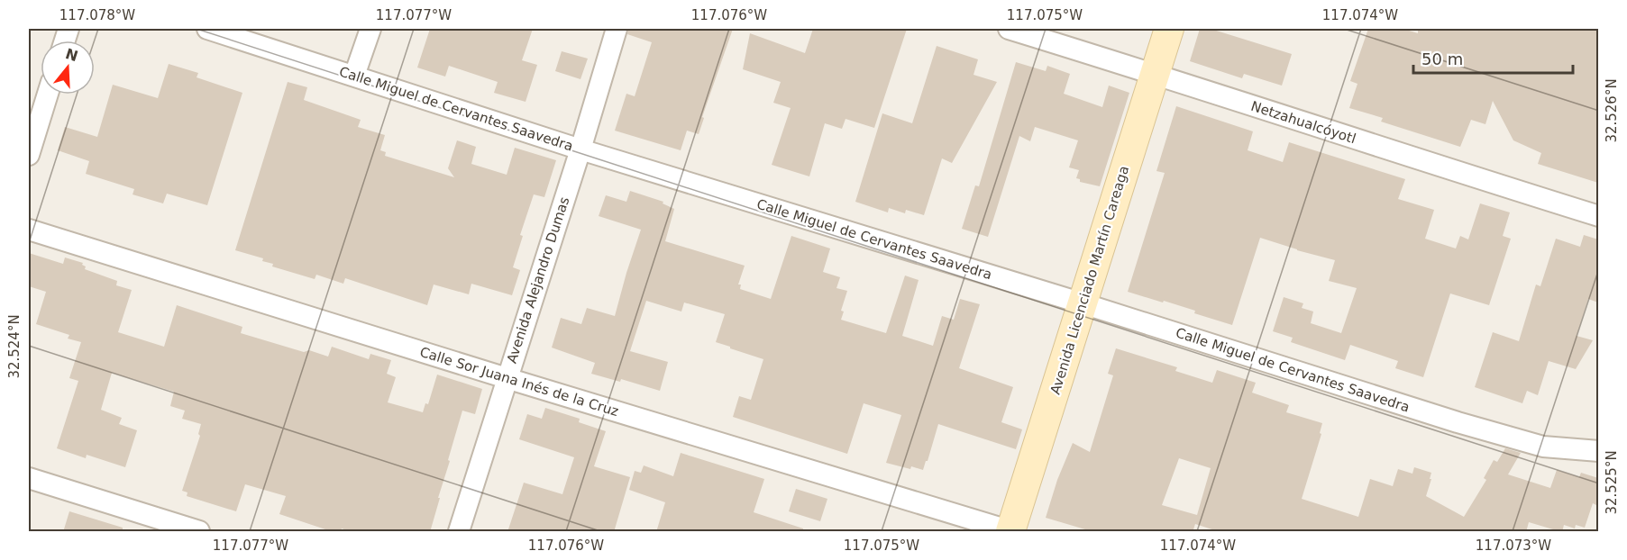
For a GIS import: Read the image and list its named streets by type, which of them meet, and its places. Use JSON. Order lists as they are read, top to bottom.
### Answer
{
  "streets": {
    "street": [
      "Calle Miguel de Cervantes Saavedra",
      "Netzahualcóyotl",
      "Avenida Alejandro Dumas",
      "Avenida Licenciado Martín Careaga",
      "Calle Sor Juana Inés de la Cruz"
    ]
  },
  "crossings": [
    ["Calle Miguel de Cervantes Saavedra", "Avenida Alejandro Dumas"],
    ["Calle Miguel de Cervantes Saavedra", "Avenida Licenciado Martín Careaga"],
    ["Netzahualcóyotl", "Avenida Licenciado Martín Careaga"],
    ["Avenida Alejandro Dumas", "Calle Sor Juana Inés de la Cruz"],
    ["Avenida Licenciado Martín Careaga", "Calle Sor Juana Inés de la Cruz"]
  ],
  "scale_bar": "50 m",
  "north": "top",
  "coordinates": [
    "117.078°W",
    "117.077°W",
    "117.076°W",
    "117.075°W",
    "117.074°W",
    "32.526°N",
    "32.524°N",
    "32.525°N",
    "117.073°W"
  ]
}
